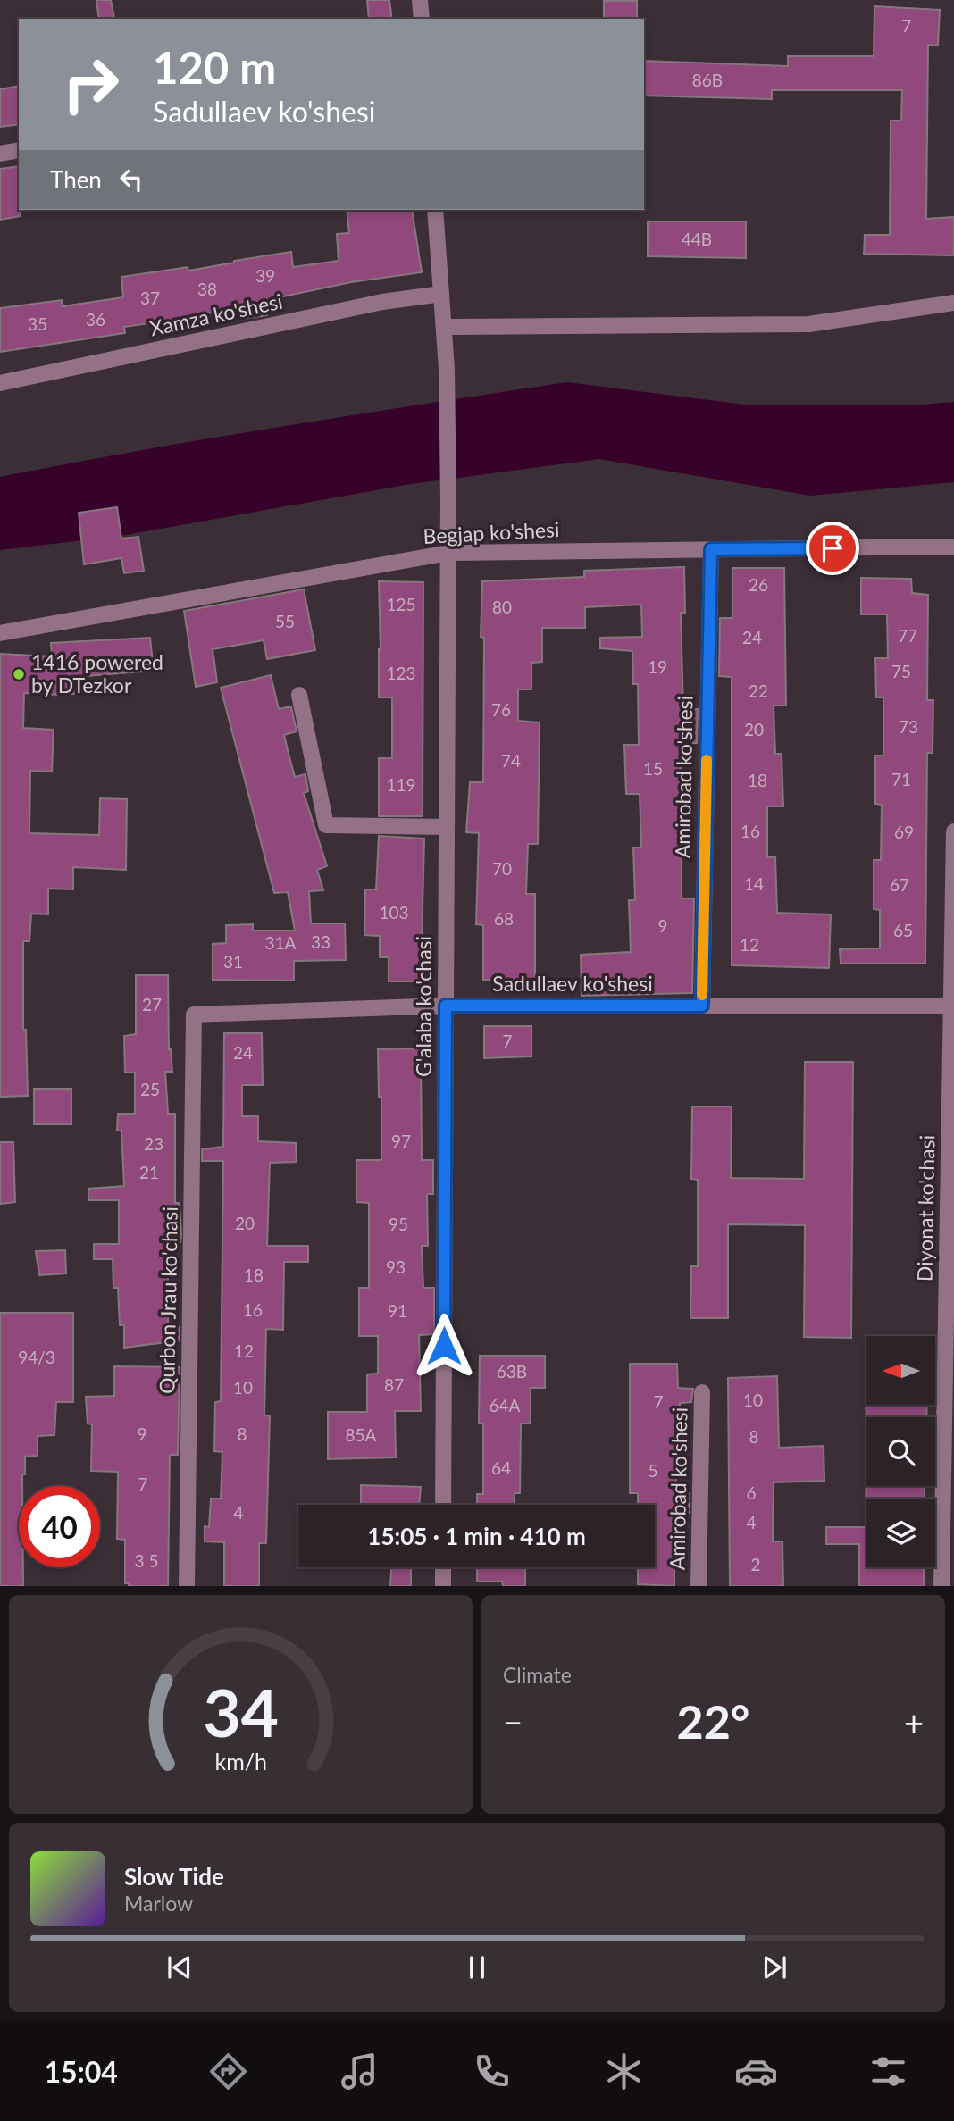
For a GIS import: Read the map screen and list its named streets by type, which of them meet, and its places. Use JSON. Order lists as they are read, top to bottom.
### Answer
{
  "streets": {
    "street": [
      "Xamza ko'shesi",
      "Begjap ko'shesi",
      "Amirobad ko'shesi",
      "Sadullaev ko'shesi",
      "G'alaba ko'chasi",
      "Diyonat ko'chasi",
      "Qurbon Jrau ko'chasi"
    ]
  },
  "crossings": [
    ["Xamza ko'shesi", "G'alaba ko'chasi"],
    ["Begjap ko'shesi", "Amirobad ko'shesi"],
    ["Begjap ko'shesi", "G'alaba ko'chasi"],
    ["Amirobad ko'shesi", "Sadullaev ko'shesi"],
    ["Sadullaev ko'shesi", "G'alaba ko'chasi"],
    ["Sadullaev ko'shesi", "Diyonat ko'chasi"],
    ["Sadullaev ko'shesi", "Qurbon Jrau ko'chasi"]
  ],
  "places": ["1416 powered by DTezkor"],
  "house_numbers": [
    "7",
    "86B",
    "44B",
    "39",
    "38",
    "37",
    "36",
    "35",
    "26",
    "125",
    "80",
    "55",
    "77",
    "24",
    "19",
    "75",
    "123",
    "22",
    "76",
    "73",
    "20",
    "74",
    "15",
    "71",
    "18",
    "119",
    "16",
    "69",
    "70",
    "14",
    "67",
    "103",
    "68",
    "9",
    "65",
    "33",
    "31A",
    "12",
    "31",
    "27",
    "7",
    "24",
    "25",
    "97",
    "23",
    "21",
    "20",
    "95",
    "93",
    "18",
    "16",
    "91",
    "12",
    "94/3",
    "63B",
    "87",
    "10",
    "10",
    "7",
    "64A",
    "9",
    "8",
    "85A",
    "8",
    "64",
    "5",
    "7",
    "6",
    "4",
    "4",
    "3 5",
    "2"
  ],
  "north": "left",
  "page": {
    "turn": ["120 m", "Sadullaev ko'shesi"],
    "then": "Then",
    "limit": "40",
    "trip": "15:05 · 1 min · 410 m",
    "tile": "Climate",
    "heat": ["−", "22°", "+"],
    "song": ["Slow Tide", "Marlow"],
    "tabs": "15:04",
    "gauge": ["34", "km/h"]
  }
}
